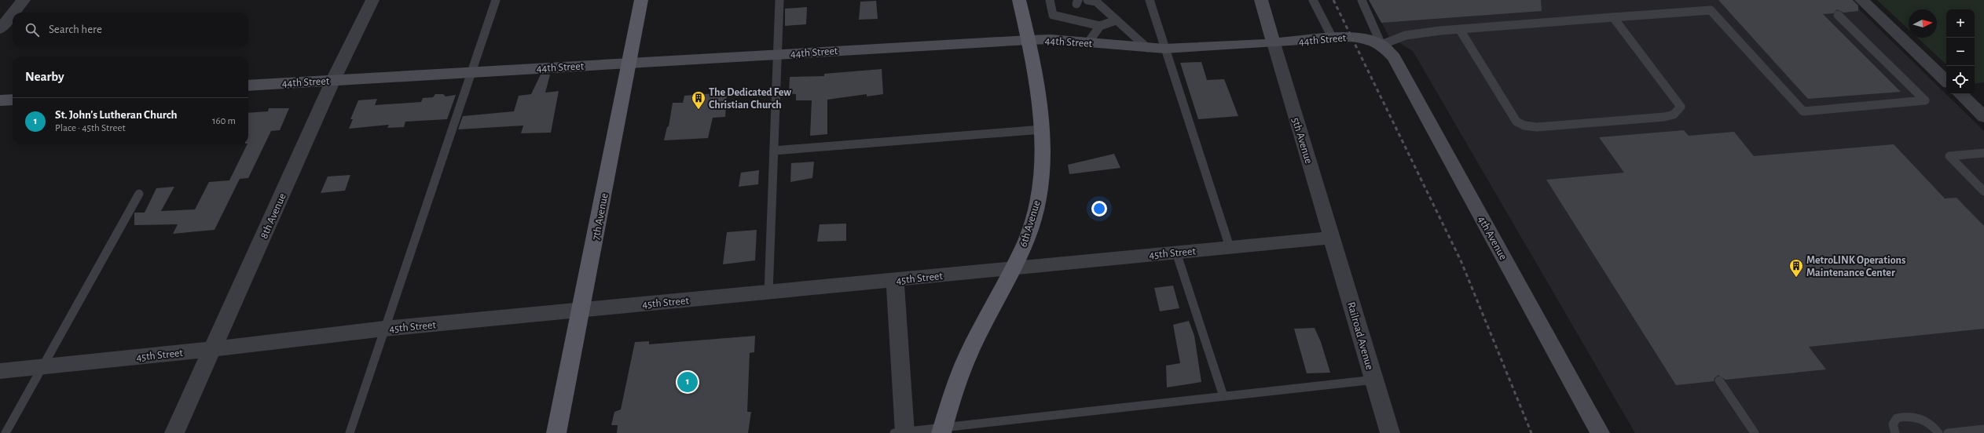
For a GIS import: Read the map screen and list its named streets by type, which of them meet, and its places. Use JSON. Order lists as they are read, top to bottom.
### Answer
{
  "streets": {
    "main road": ["7th Avenue", "6th Avenue"],
    "street": [
      "44th Street",
      "5th Avenue",
      "8th Avenue",
      "4th Avenue",
      "45th Street",
      "Railroad Avenue"
    ]
  },
  "crossings": [
    ["44th Street", "5th Avenue"],
    ["44th Street", "8th Avenue"],
    ["44th Street", "7th Avenue"],
    ["44th Street", "6th Avenue"],
    ["44th Street", "4th Avenue"],
    ["5th Avenue", "45th Street"],
    ["5th Avenue", "Railroad Avenue"],
    ["8th Avenue", "45th Street"],
    ["7th Avenue", "45th Street"],
    ["6th Avenue", "45th Street"],
    ["45th Street", "Railroad Avenue"]
  ],
  "places": {
    "building": ["The Dedicated Few Christian Church", "MetroLINK Operations Maintenance Center"]
  },
  "north": "right",
  "page": {
    "map_buttons": ["+", "−"],
    "search": "Search here",
    "heading": "Nearby",
    "list": [
      {
        "mark": "1",
        "name": "St. John's Lutheran Church",
        "note": "Place · 45th Street",
        "value": "160 m"
      }
    ],
    "pins": "1"
  }
}
